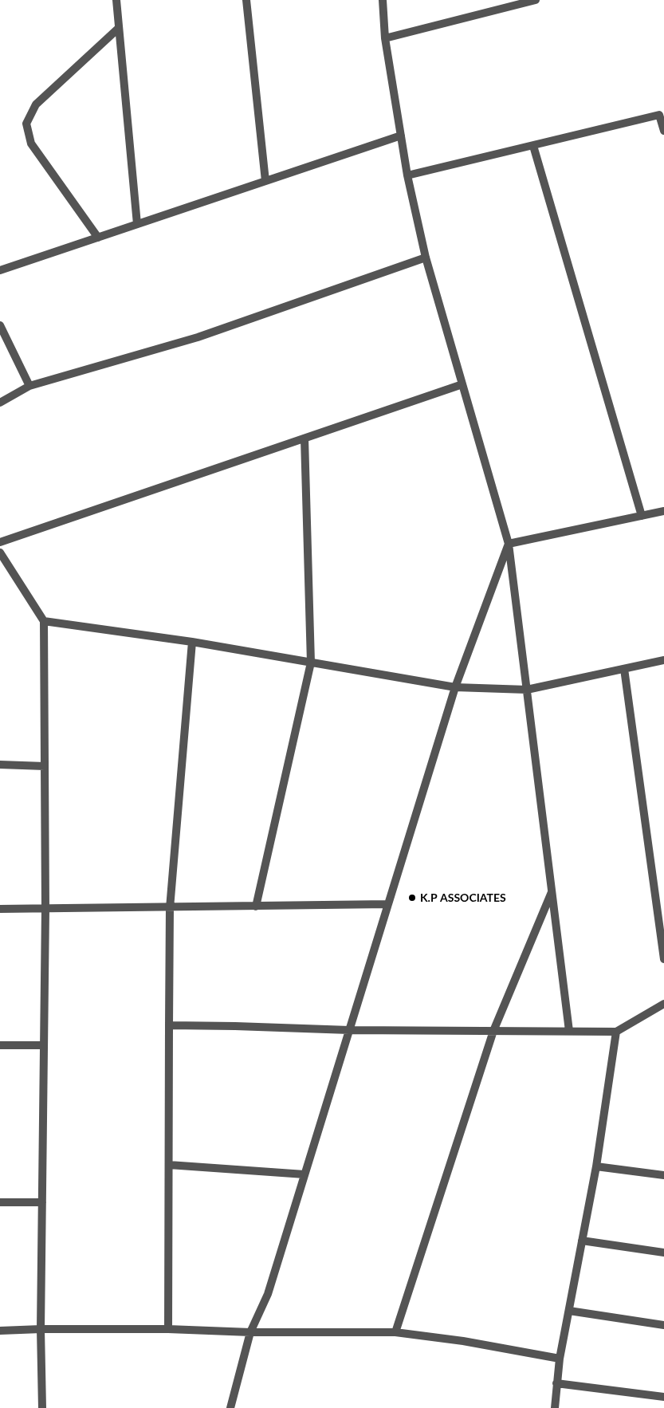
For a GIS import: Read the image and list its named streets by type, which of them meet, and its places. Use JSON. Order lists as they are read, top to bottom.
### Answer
{
  "places": ["K.P ASSOCIATES"]
}
